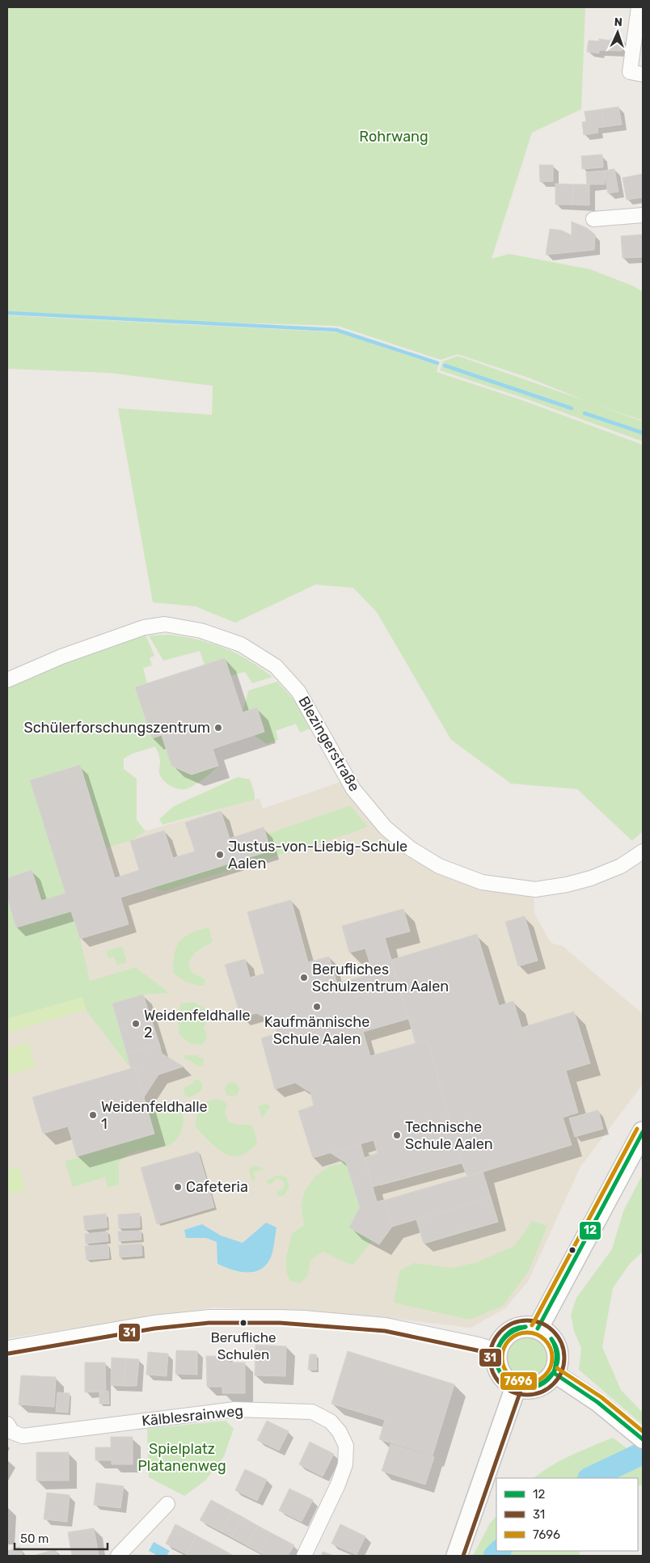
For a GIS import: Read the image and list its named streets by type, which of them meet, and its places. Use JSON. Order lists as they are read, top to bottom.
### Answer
{
  "streets": {
    "street": ["Blezingerstraße", "Kälblesrainweg"]
  },
  "parks": ["Rohrwang", "Spielplatz Platanenweg"],
  "places": [
    "Schülerforschungszentrum",
    "Justus-von-Liebig-Schule Aalen",
    "Berufliches Schulzentrum Aalen",
    "Kaufmännische Schule Aalen",
    "Weidenfeldhalle 2",
    "Weidenfeldhalle 1",
    "Technische Schule Aalen",
    "Cafeteria",
    "Berufliche Schulen"
  ],
  "lines": ["transit line 7696", "transit line 12", "transit line 31"],
  "legend": ["12", "31", "7696"],
  "scale_bar": "50 m",
  "north": "top"
}
